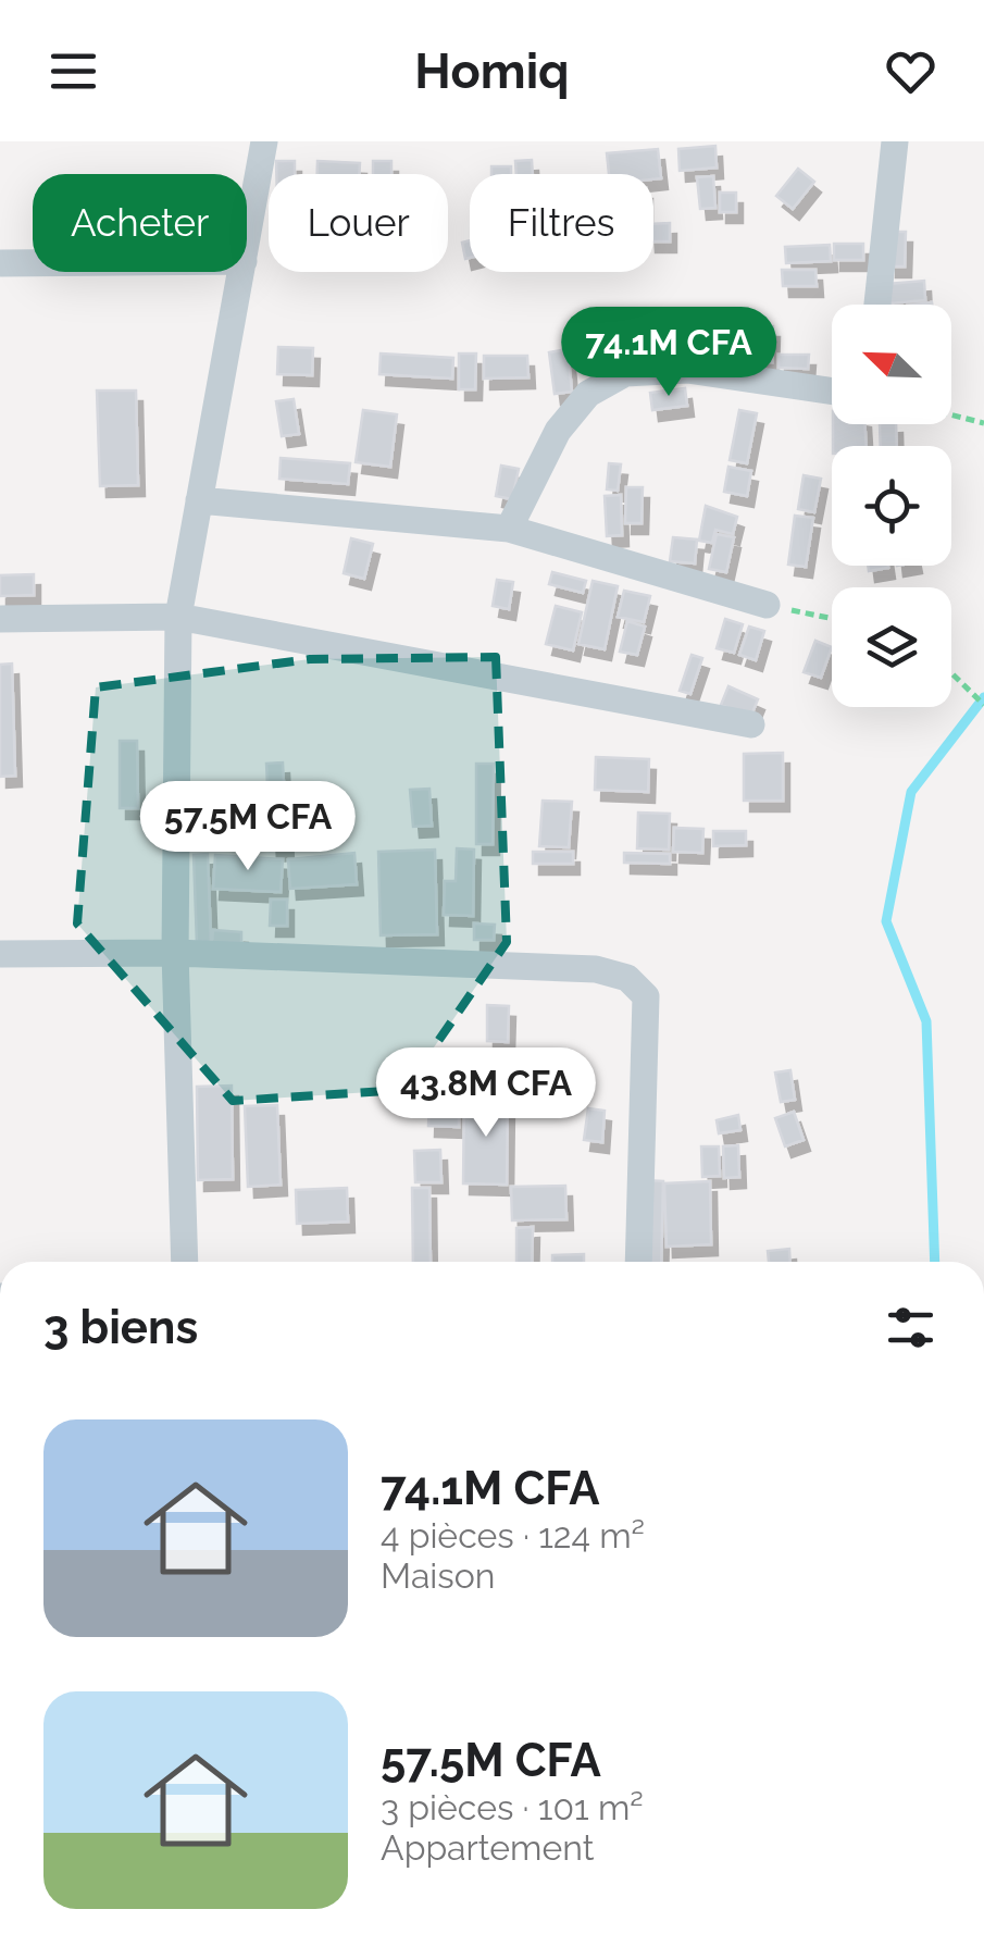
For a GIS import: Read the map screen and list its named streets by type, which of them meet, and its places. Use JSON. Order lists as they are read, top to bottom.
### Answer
{
  "north": "top left",
  "page": {
    "header": "Homiq",
    "chip": ["Acheter", "Louer", "Filtres"],
    "price": ["74.1M CFA", "57.5M CFA", "43.8M CFA"],
    "heading": "3 biens",
    "list": [
      {
        "name": "74.1M CFA",
        "note": "4 pièces · 124 m² · Maison"
      },
      {
        "name": "57.5M CFA",
        "note": "3 pièces · 101 m² · Appartement"
      }
    ]
  }
}
